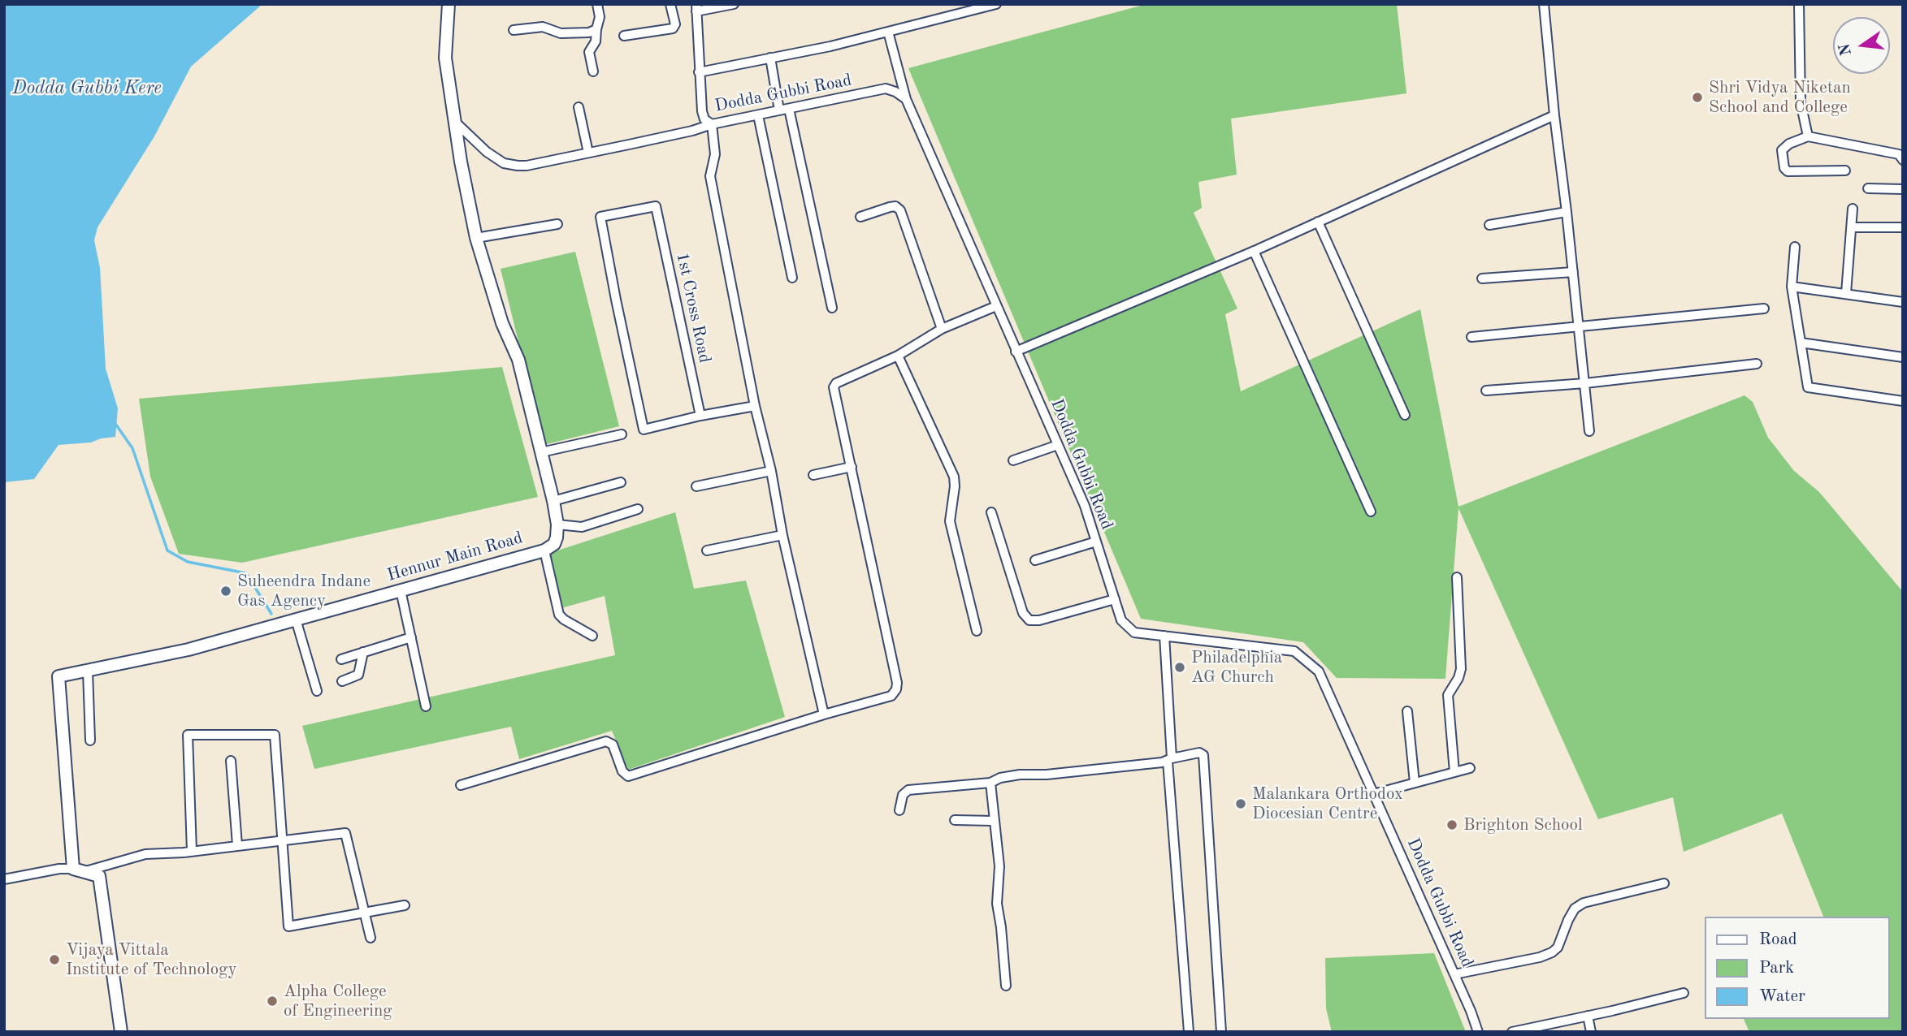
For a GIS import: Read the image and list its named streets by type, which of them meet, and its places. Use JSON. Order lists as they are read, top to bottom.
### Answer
{
  "streets": {
    "main road": ["Hennur Main Road"],
    "street": ["Dodda Gubbi Road", "1st Cross Road"]
  },
  "water": ["Dodda Gubbi Kere"],
  "places": [
    "Shri Vidya Niketan School and College",
    "Suheendra Indane Gas Agency",
    "Philadelphia AG Church",
    "Malankara Orthodox Diocesian Centre",
    "Brighton School",
    "Vijaya Vittala Institute of Technology",
    "Alpha College of Engineering"
  ],
  "legend": ["Road", "Park", "Water"],
  "north": "left"
}
